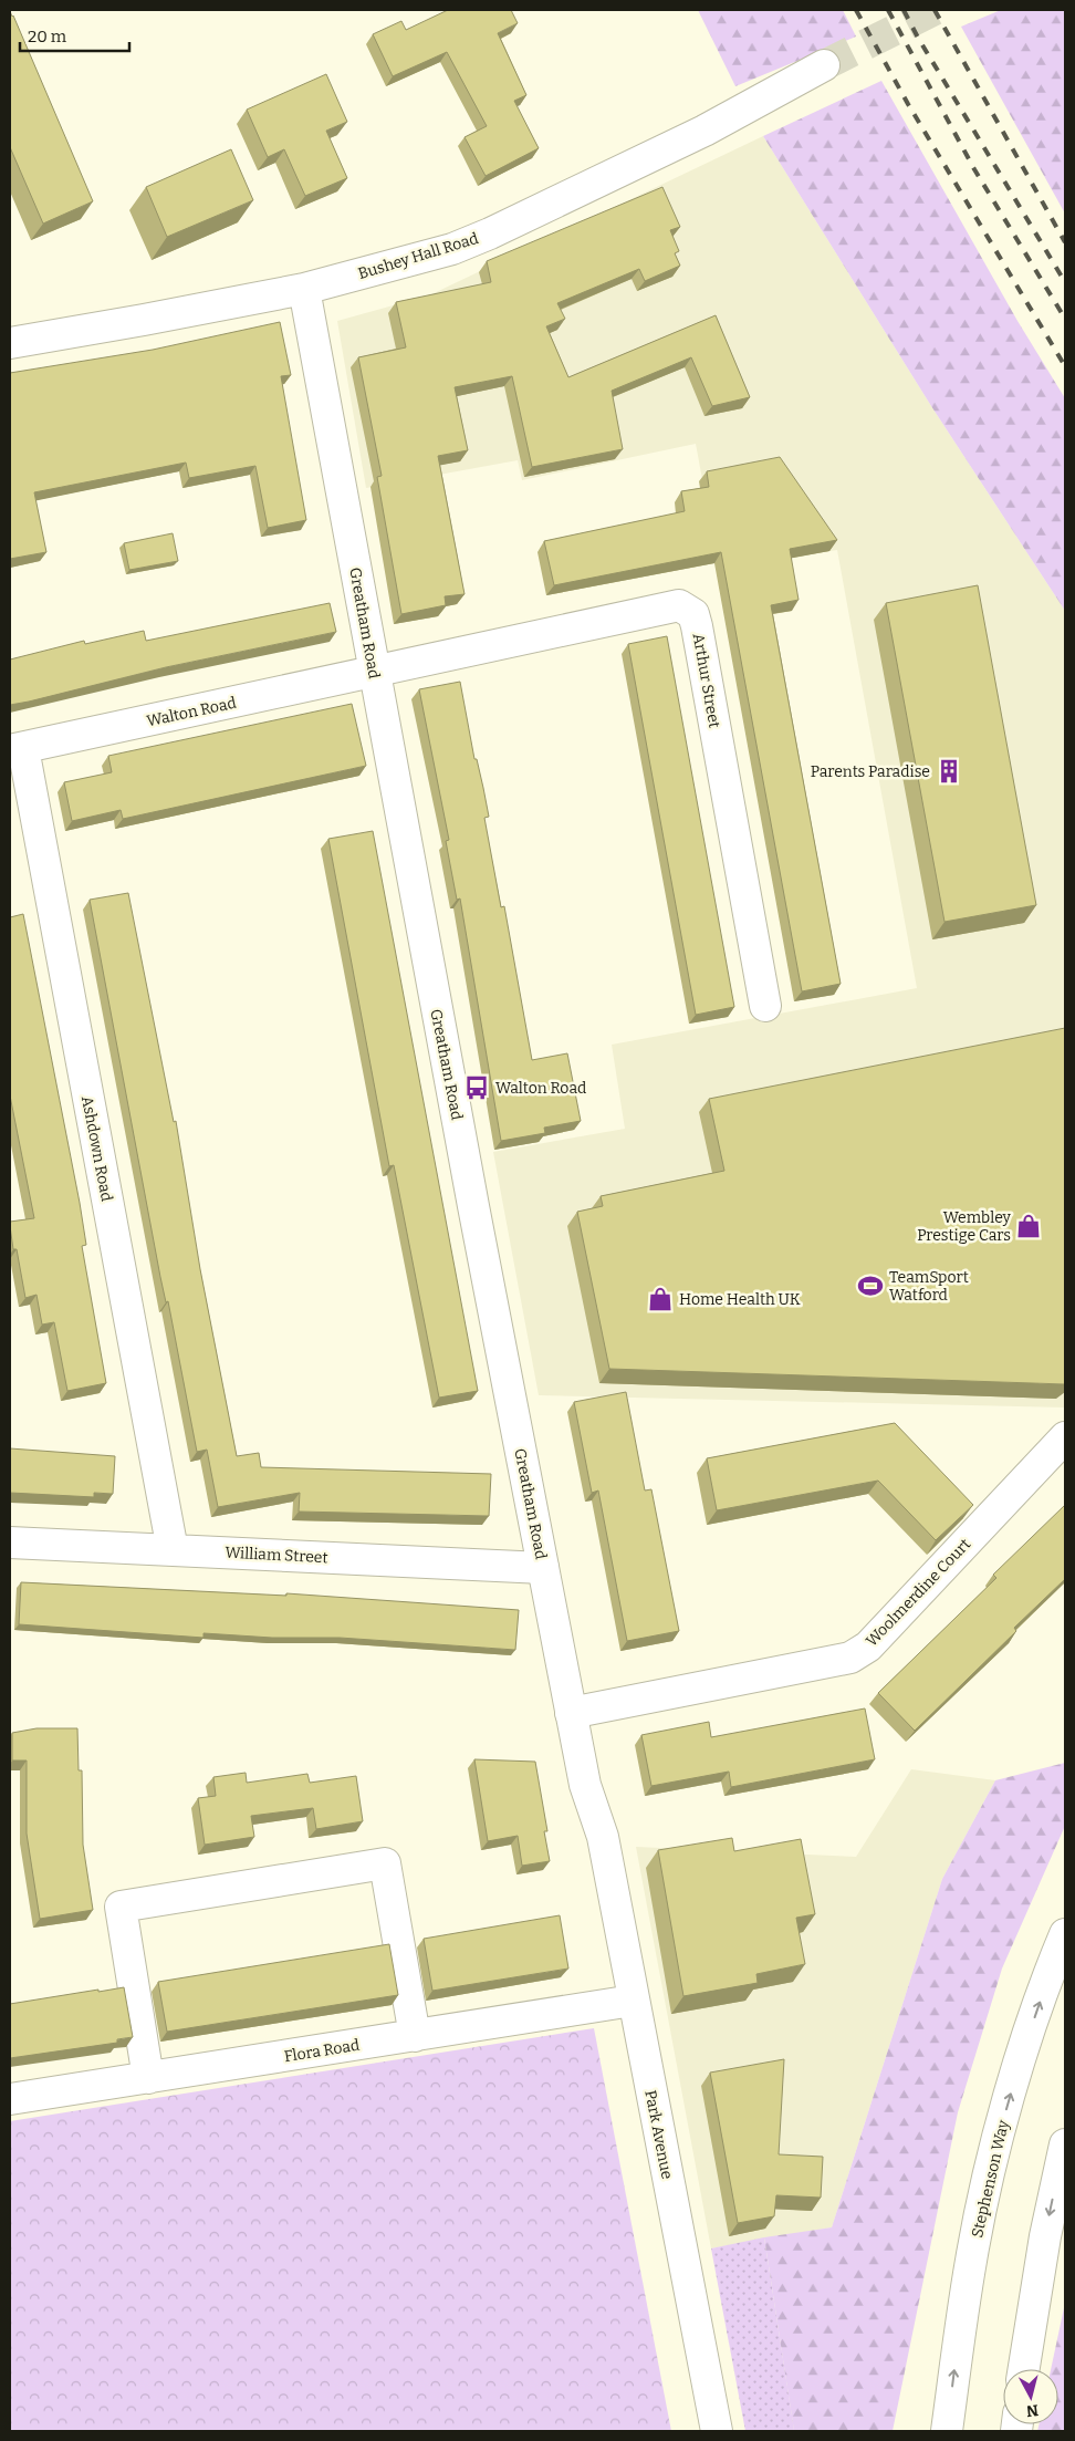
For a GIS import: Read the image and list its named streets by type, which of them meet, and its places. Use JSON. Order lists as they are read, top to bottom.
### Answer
{
  "streets": {
    "street": [
      "Bushey Hall Road",
      "Greatham Road",
      "Arthur Street",
      "Walton Road",
      "Ashdown Road",
      "William Street",
      "Woolmerdine Court",
      "Flora Road",
      "Park Avenue",
      "Stephenson Way"
    ]
  },
  "crossings": [
    ["Bushey Hall Road", "Greatham Road"],
    ["Greatham Road", "Arthur Street"],
    ["Greatham Road", "Walton Road"],
    ["Greatham Road", "William Street"],
    ["Greatham Road", "Woolmerdine Court"],
    ["Greatham Road", "Park Avenue"],
    ["Arthur Street", "Walton Road"],
    ["Walton Road", "Ashdown Road"],
    ["Ashdown Road", "William Street"],
    ["Flora Road", "Park Avenue"]
  ],
  "places": {
    "building": ["Parents Paradise"],
    "bus stop": ["Walton Road"],
    "shop": ["Wembley Prestige Cars", "Home Health UK"],
    "sports": ["TeamSport Watford"]
  },
  "scale_bar": "20 m",
  "north": "bottom"
}
